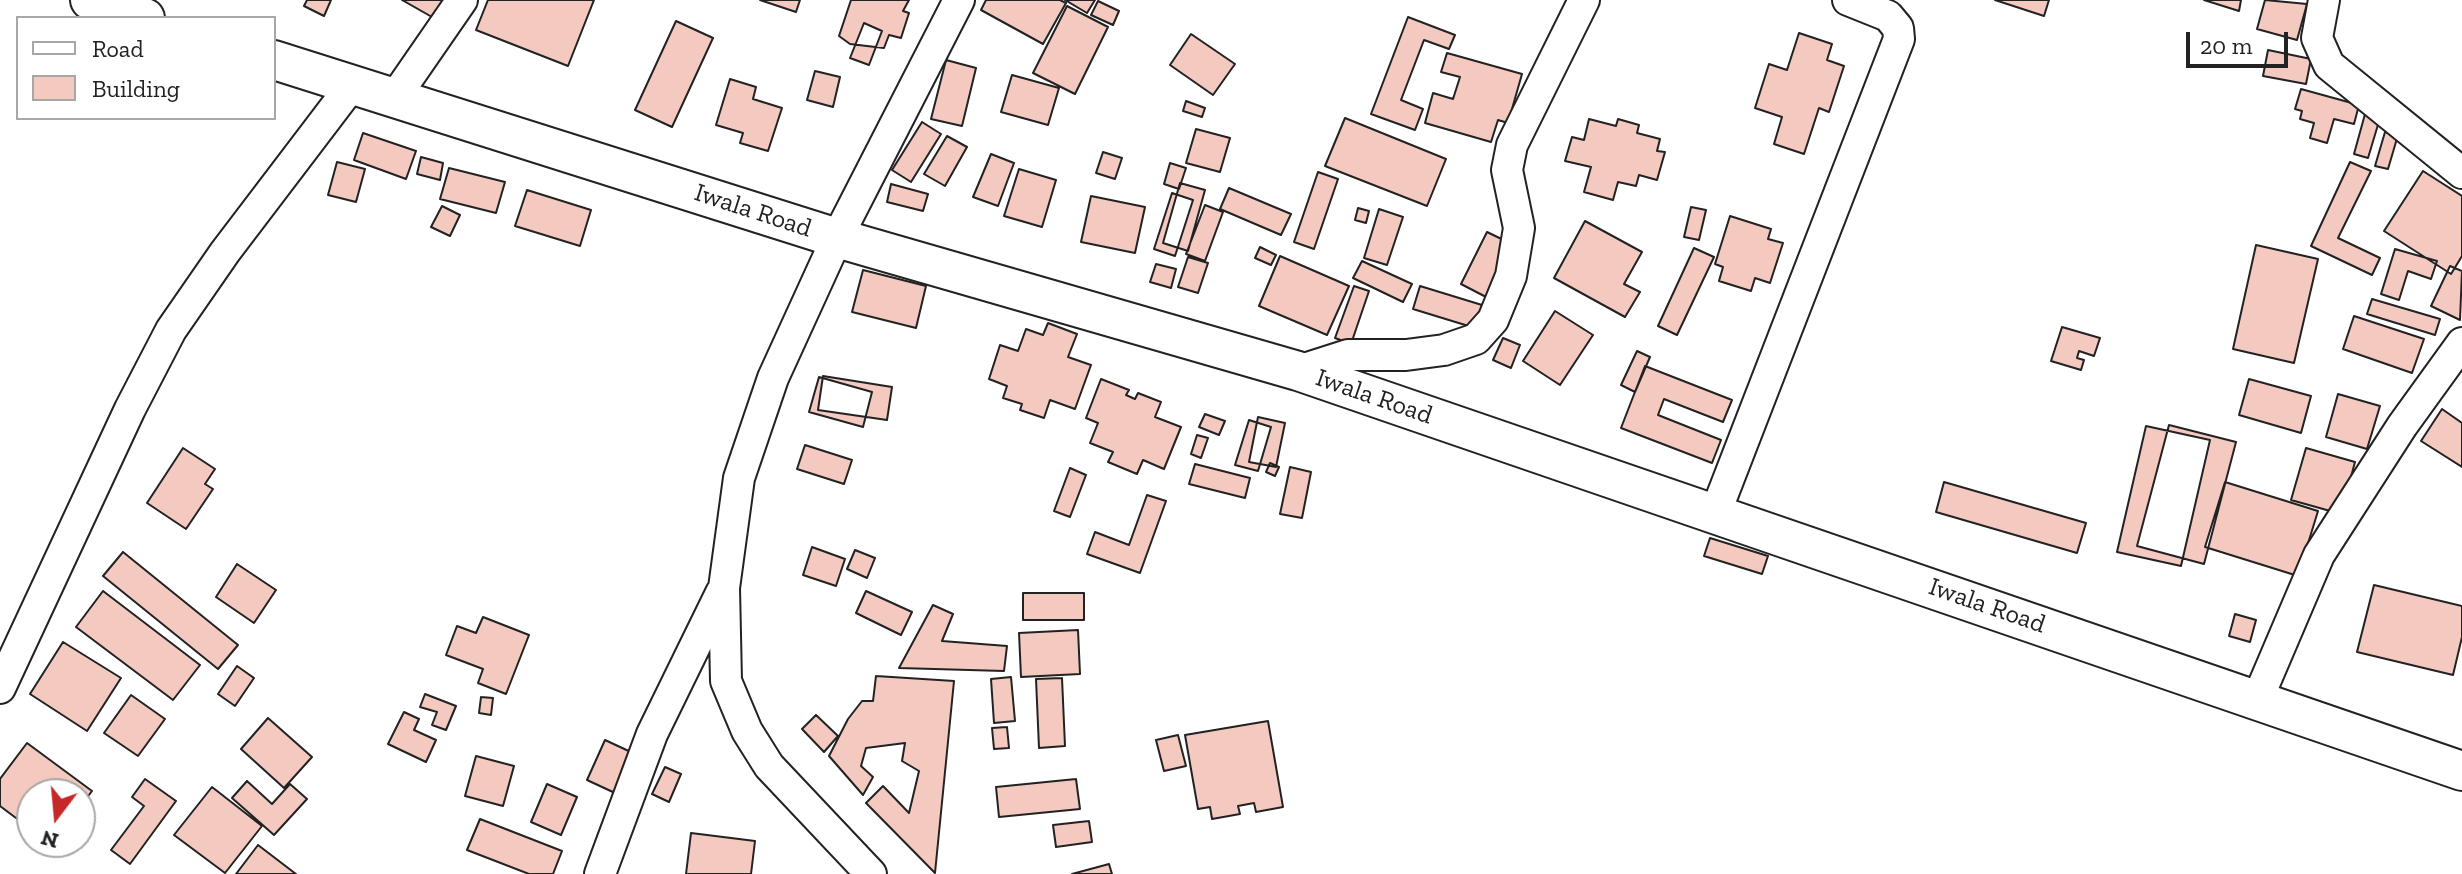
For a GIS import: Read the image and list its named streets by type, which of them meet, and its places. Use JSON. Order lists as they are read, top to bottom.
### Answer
{
  "streets": {
    "street": ["Iwala Road"]
  },
  "legend": ["Road", "Building"],
  "scale_bar": "20 m",
  "north": "bottom"
}
